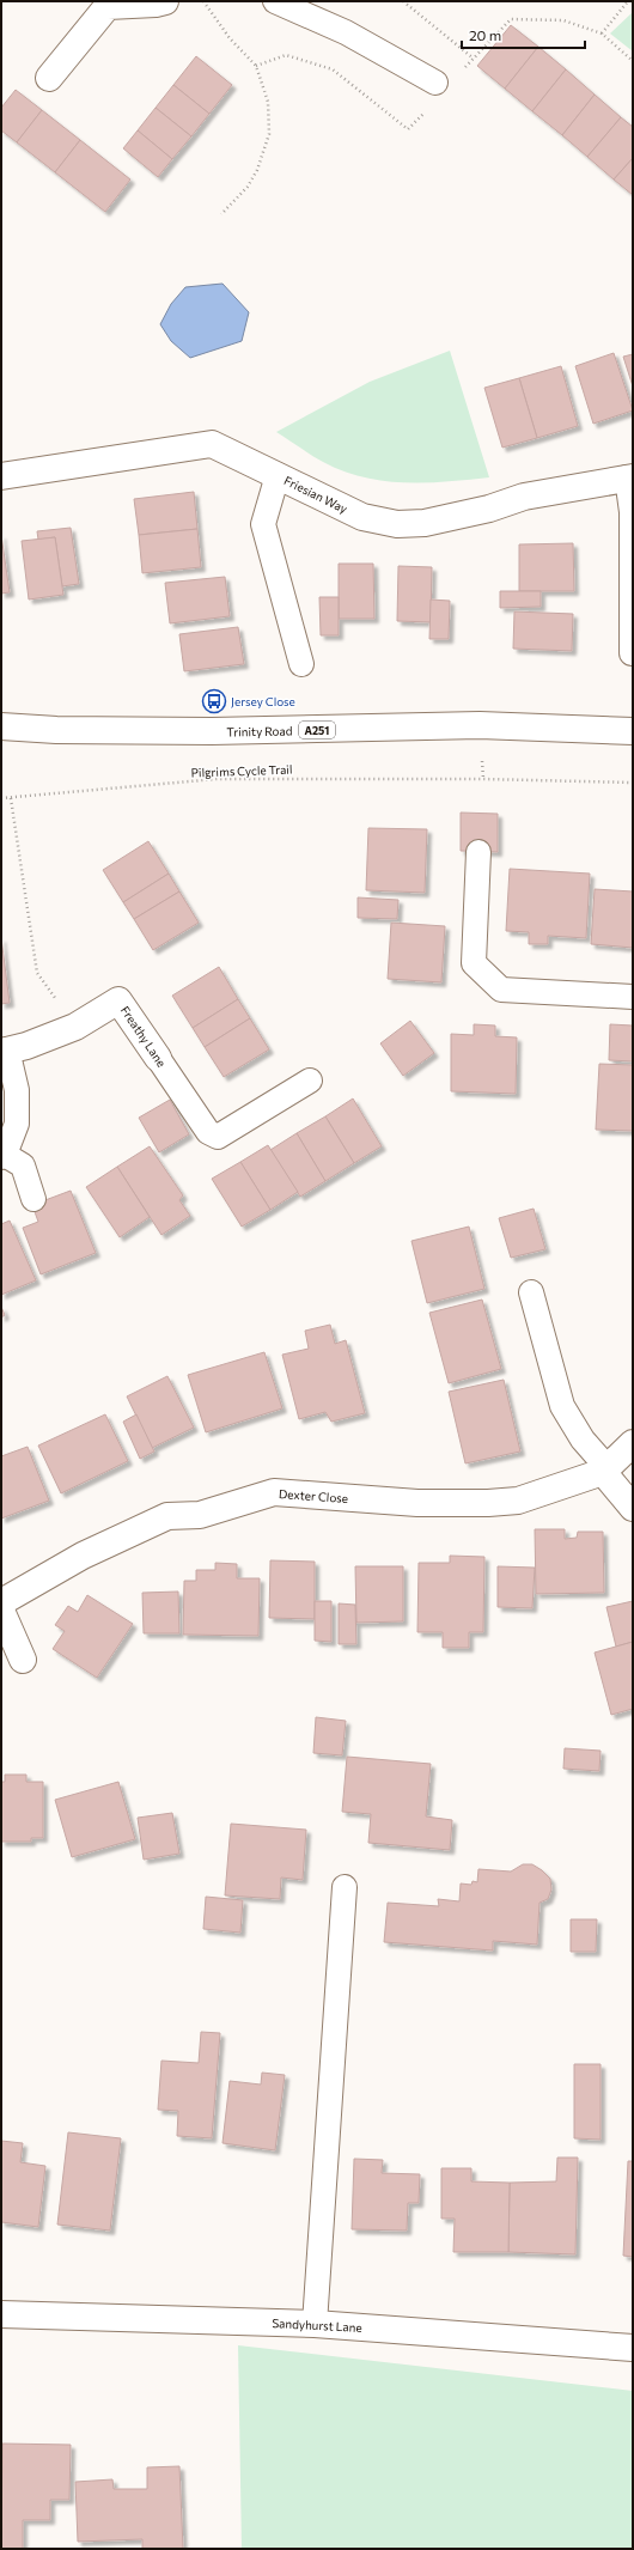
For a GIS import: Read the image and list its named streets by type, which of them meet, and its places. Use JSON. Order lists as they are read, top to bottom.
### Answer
{
  "streets": {
    "street": [
      "Friesian Way",
      "A251",
      "Trinity Road",
      "Freathy Lane",
      "Dexter Close",
      "Sandyhurst Lane"
    ],
    "path": ["Pilgrims Cycle Trail"]
  },
  "places": {
    "bus stop": ["Jersey Close"]
  },
  "scale_bar": "20 m"
}
